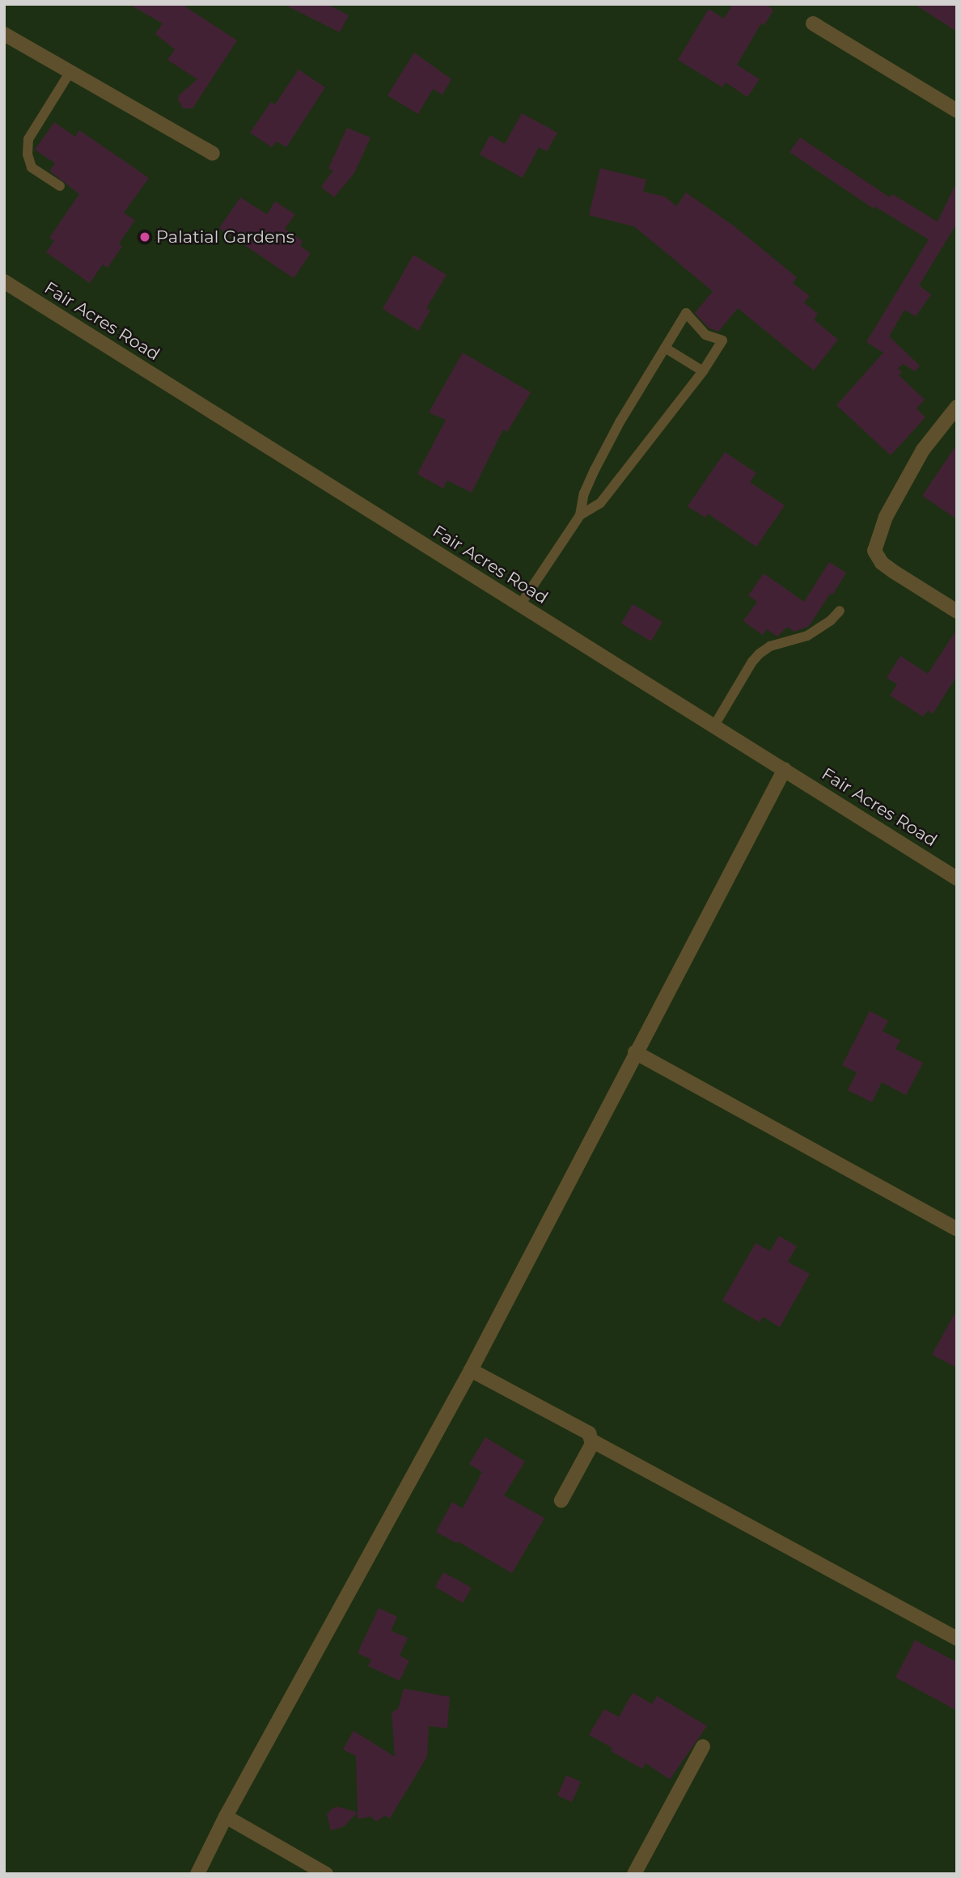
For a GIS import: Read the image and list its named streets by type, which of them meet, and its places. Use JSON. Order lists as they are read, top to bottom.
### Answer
{
  "streets": {
    "street": ["Fair Acres Road"]
  },
  "places": ["Palatial Gardens"]
}
